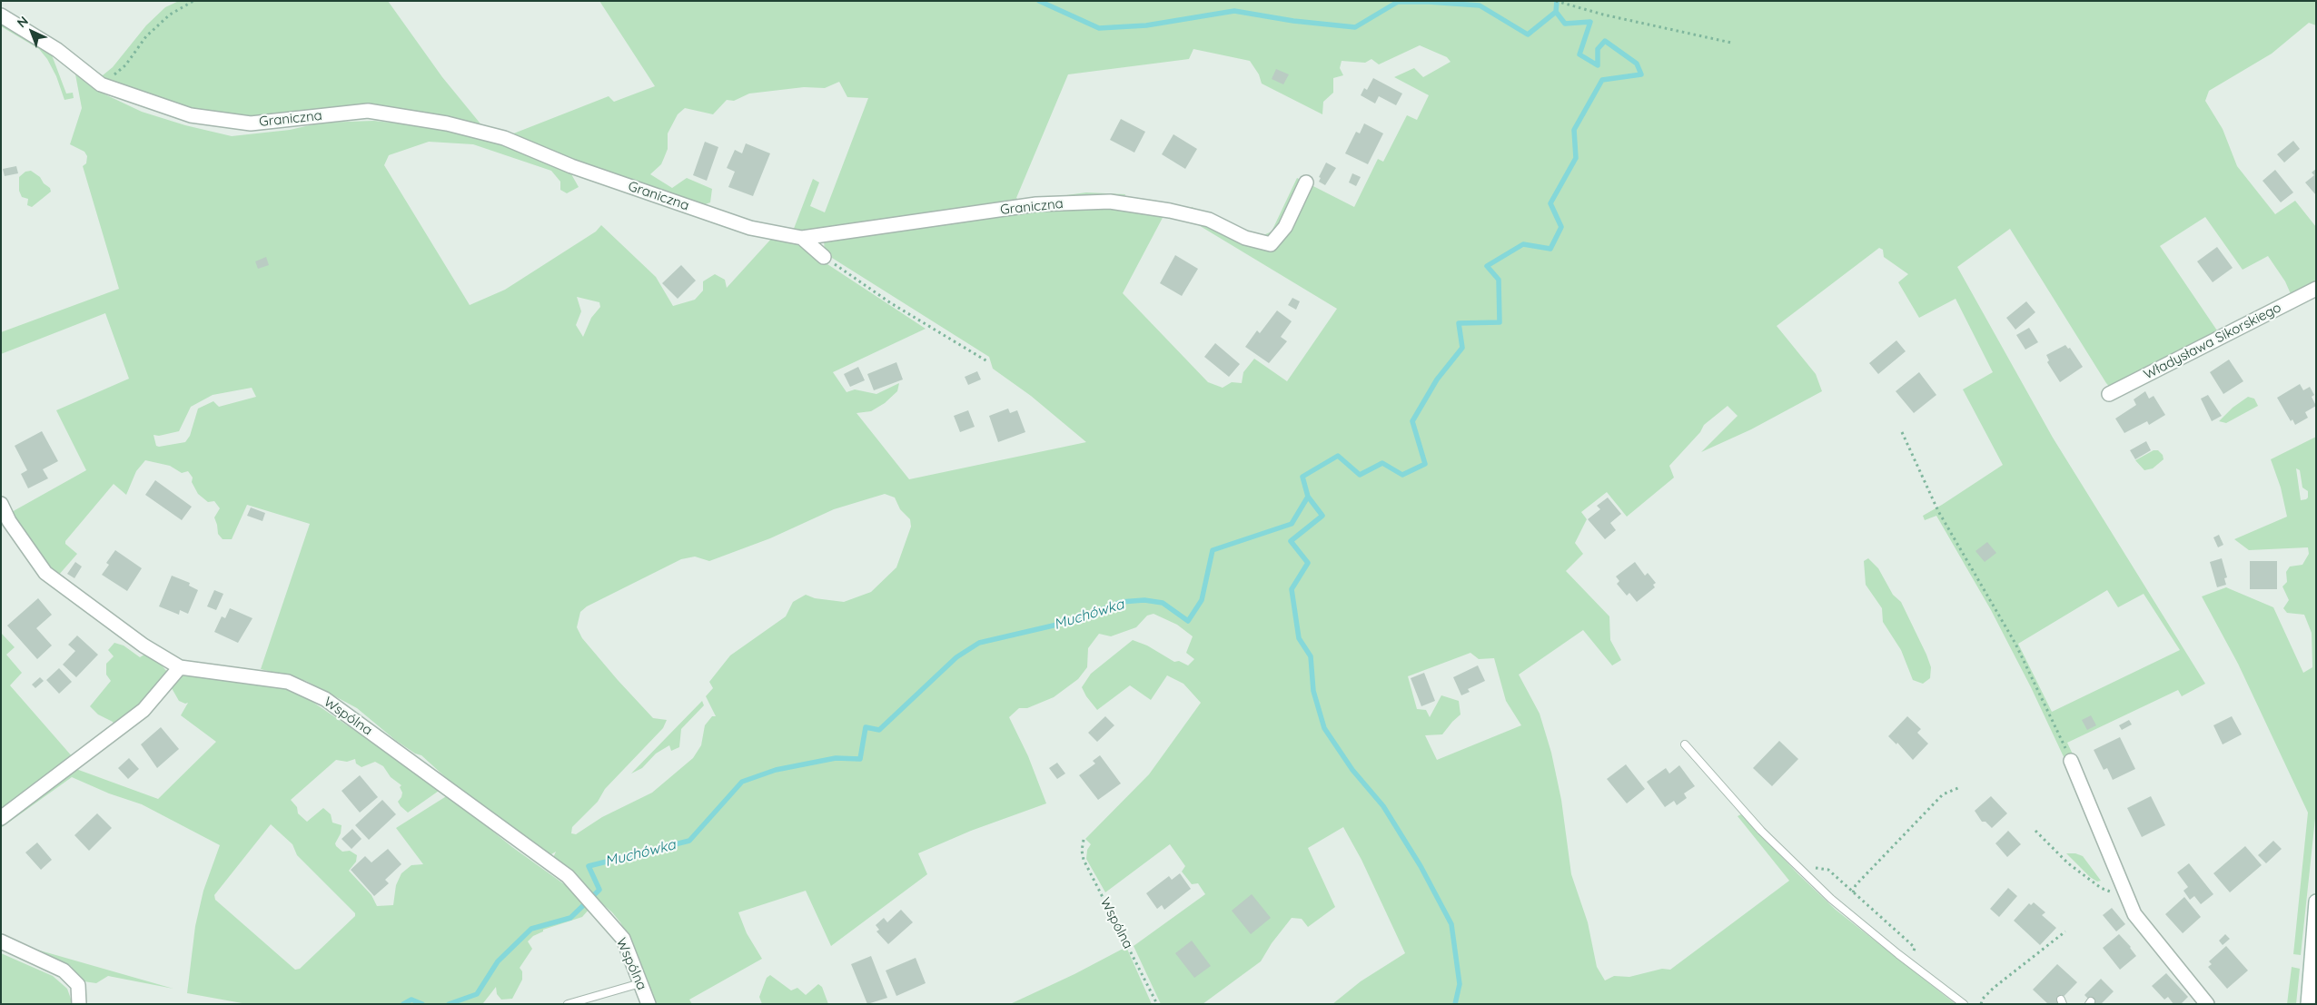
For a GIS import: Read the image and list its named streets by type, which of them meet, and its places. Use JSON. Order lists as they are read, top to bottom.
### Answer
{
  "streets": {
    "street": ["Graniczna", "Władysława Sikorskiego", "Wspólna"]
  },
  "water": ["Muchówka"],
  "north": "top left"
}
